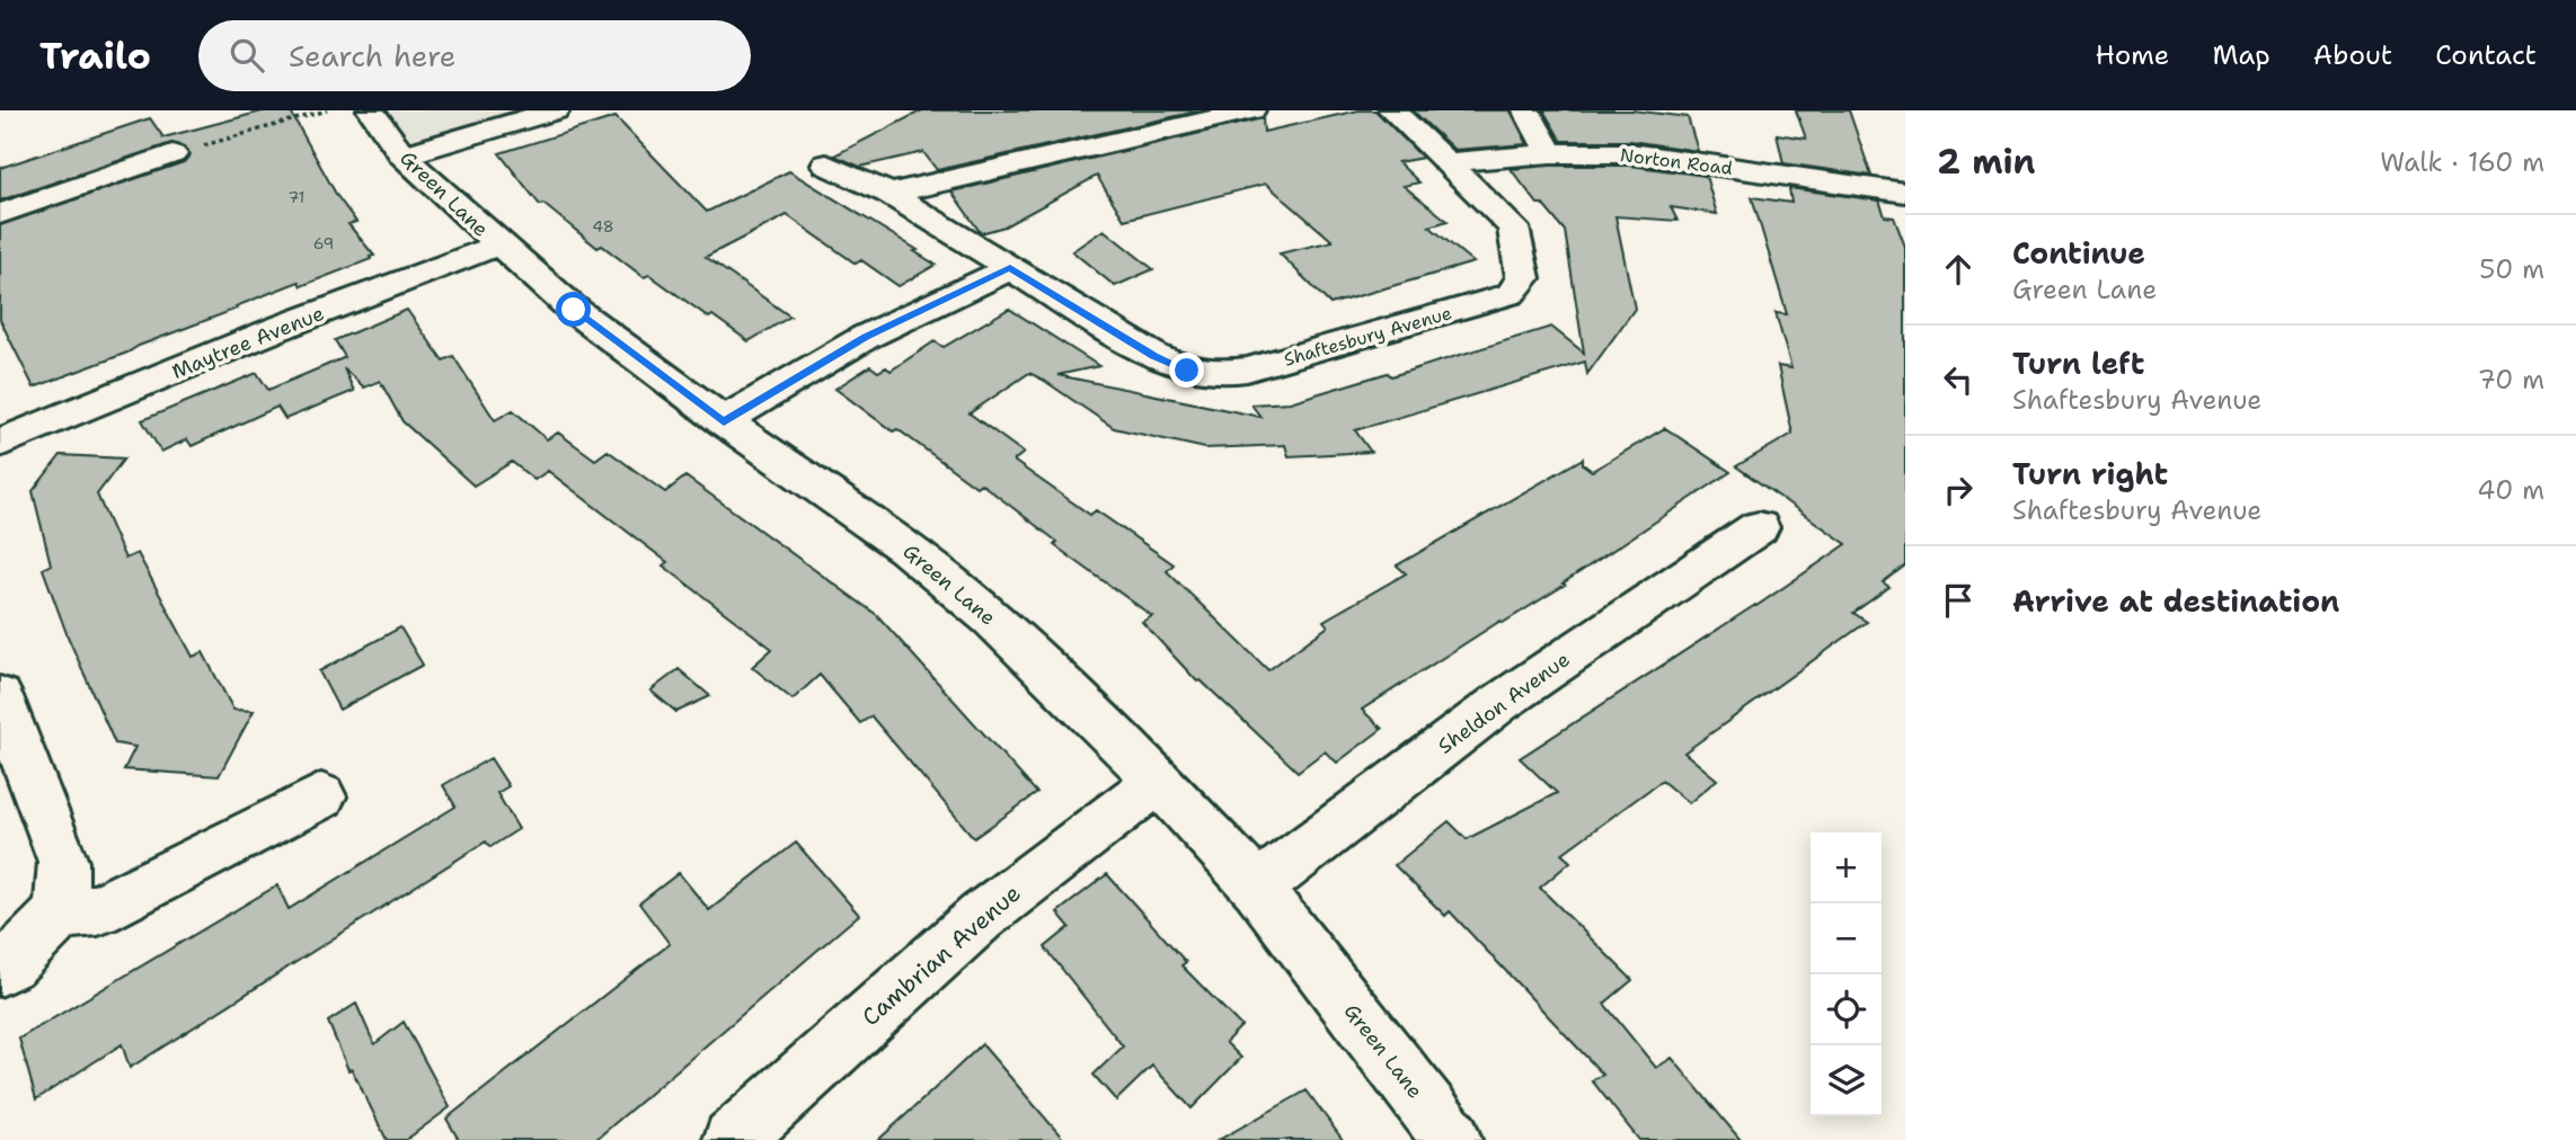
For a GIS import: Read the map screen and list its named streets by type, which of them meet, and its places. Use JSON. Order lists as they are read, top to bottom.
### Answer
{
  "streets": {
    "street": [
      "Norton Road",
      "Green Lane",
      "Shaftesbury Avenue",
      "Maytree Avenue",
      "Sheldon Avenue",
      "Cambrian Avenue"
    ]
  },
  "crossings": [
    ["Norton Road", "Shaftesbury Avenue"],
    ["Green Lane", "Maytree Avenue"],
    ["Green Lane", "Sheldon Avenue"],
    ["Green Lane", "Cambrian Avenue"]
  ],
  "house_numbers": ["71", "48", "69"],
  "page": {
    "header": "Trailo",
    "search": "Search here",
    "nav": [
      "Home",
      "Map",
      "About",
      "Contact"
    ],
    "heading": ["2 min", "Walk · 160 m"],
    "list": [
      ["Continue", "Green Lane", "50 m"],
      ["Turn left", "Shaftesbury Avenue", "70 m"],
      ["Turn right", "Shaftesbury Avenue", "40 m"],
      "Arrive at destination"
    ],
    "map_buttons": ["+", "−"]
  }
}
